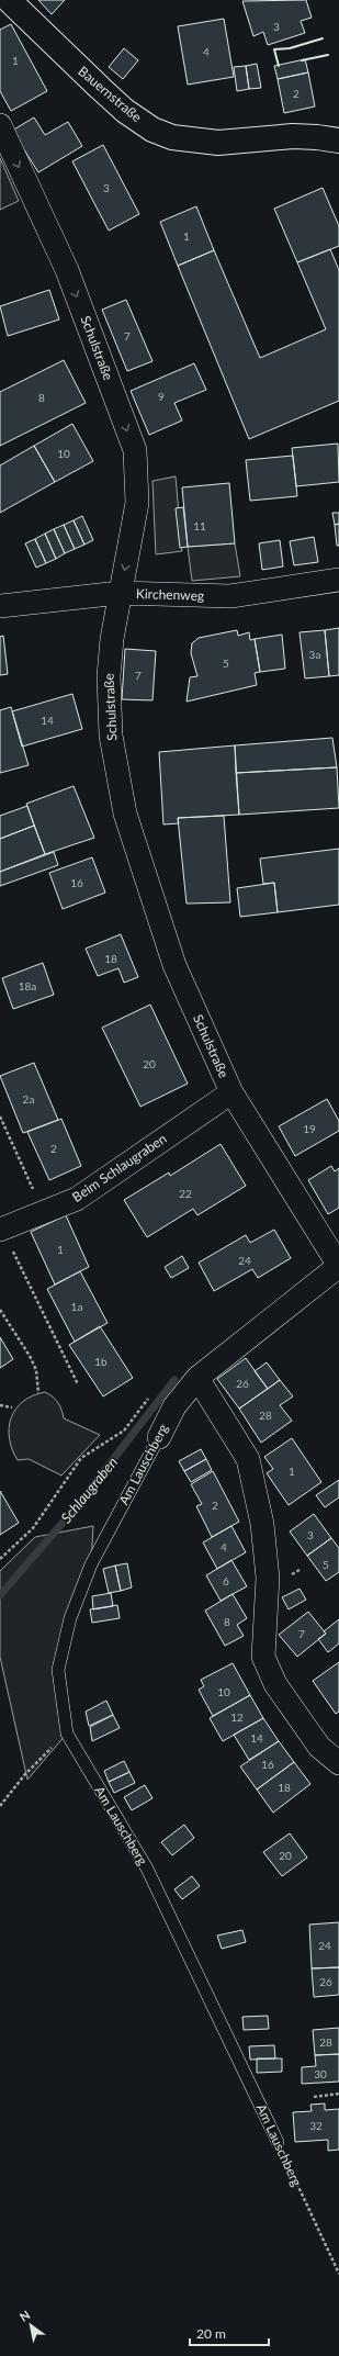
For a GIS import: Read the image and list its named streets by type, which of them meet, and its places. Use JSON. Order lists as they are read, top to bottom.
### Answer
{
  "streets": {
    "street": [
      "Bauernstraße",
      "Schulstraße",
      "Kirchenweg",
      "Beim Schlaugraben",
      "Am Lauschberg"
    ]
  },
  "crossings": [
    ["Schulstraße", "Kirchenweg"],
    ["Schulstraße", "Beim Schlaugraben"],
    ["Schulstraße", "Am Lauschberg"]
  ],
  "one_way": ["Schulstraße"],
  "water": ["Schlaugraben"],
  "house_numbers": [
    "3",
    "4",
    "1",
    "2",
    "3",
    "1",
    "7",
    "9",
    "8",
    "10",
    "11",
    "3a",
    "5",
    "7",
    "14",
    "16",
    "18",
    "18a",
    "20",
    "2a",
    "19",
    "2",
    "22",
    "1",
    "24",
    "1a",
    "1b",
    "26",
    "28",
    "1",
    "2",
    "3",
    "4",
    "5",
    "6",
    "8",
    "7",
    "10",
    "12",
    "14",
    "16",
    "18",
    "20",
    "24",
    "26",
    "28",
    "30",
    "32"
  ],
  "scale_bar": "20 m",
  "north": "top left"
}
